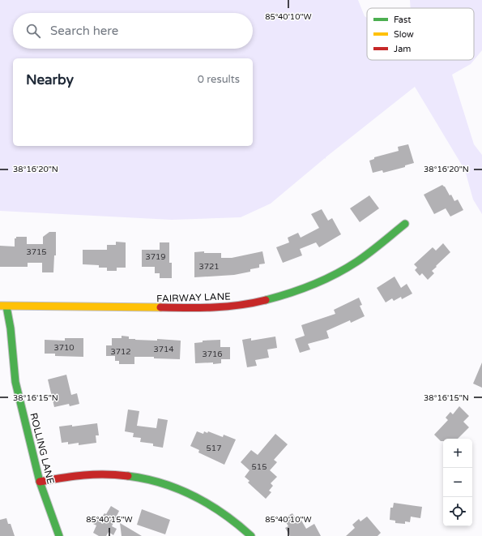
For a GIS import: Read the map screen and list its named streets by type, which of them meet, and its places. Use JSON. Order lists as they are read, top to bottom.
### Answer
{
  "streets": {
    "street": ["FAIRWAY LANE", "ROLLING LANE"]
  },
  "crossings": [
    ["FAIRWAY LANE", "ROLLING LANE"]
  ],
  "house_numbers": [
    "3715",
    "3719",
    "3721",
    "3710",
    "3714",
    "3712",
    "3716",
    "517",
    "515"
  ],
  "legend": ["Fast", "Slow", "Jam"],
  "page": {
    "search": "Search here",
    "heading": ["Nearby", "0 results"],
    "map_buttons": ["+", "−"]
  },
  "coordinates": [
    "85°40'10\"W",
    "38°16'20\"N",
    "38°16'15\"N",
    "85°40'15\"W"
  ]
}
